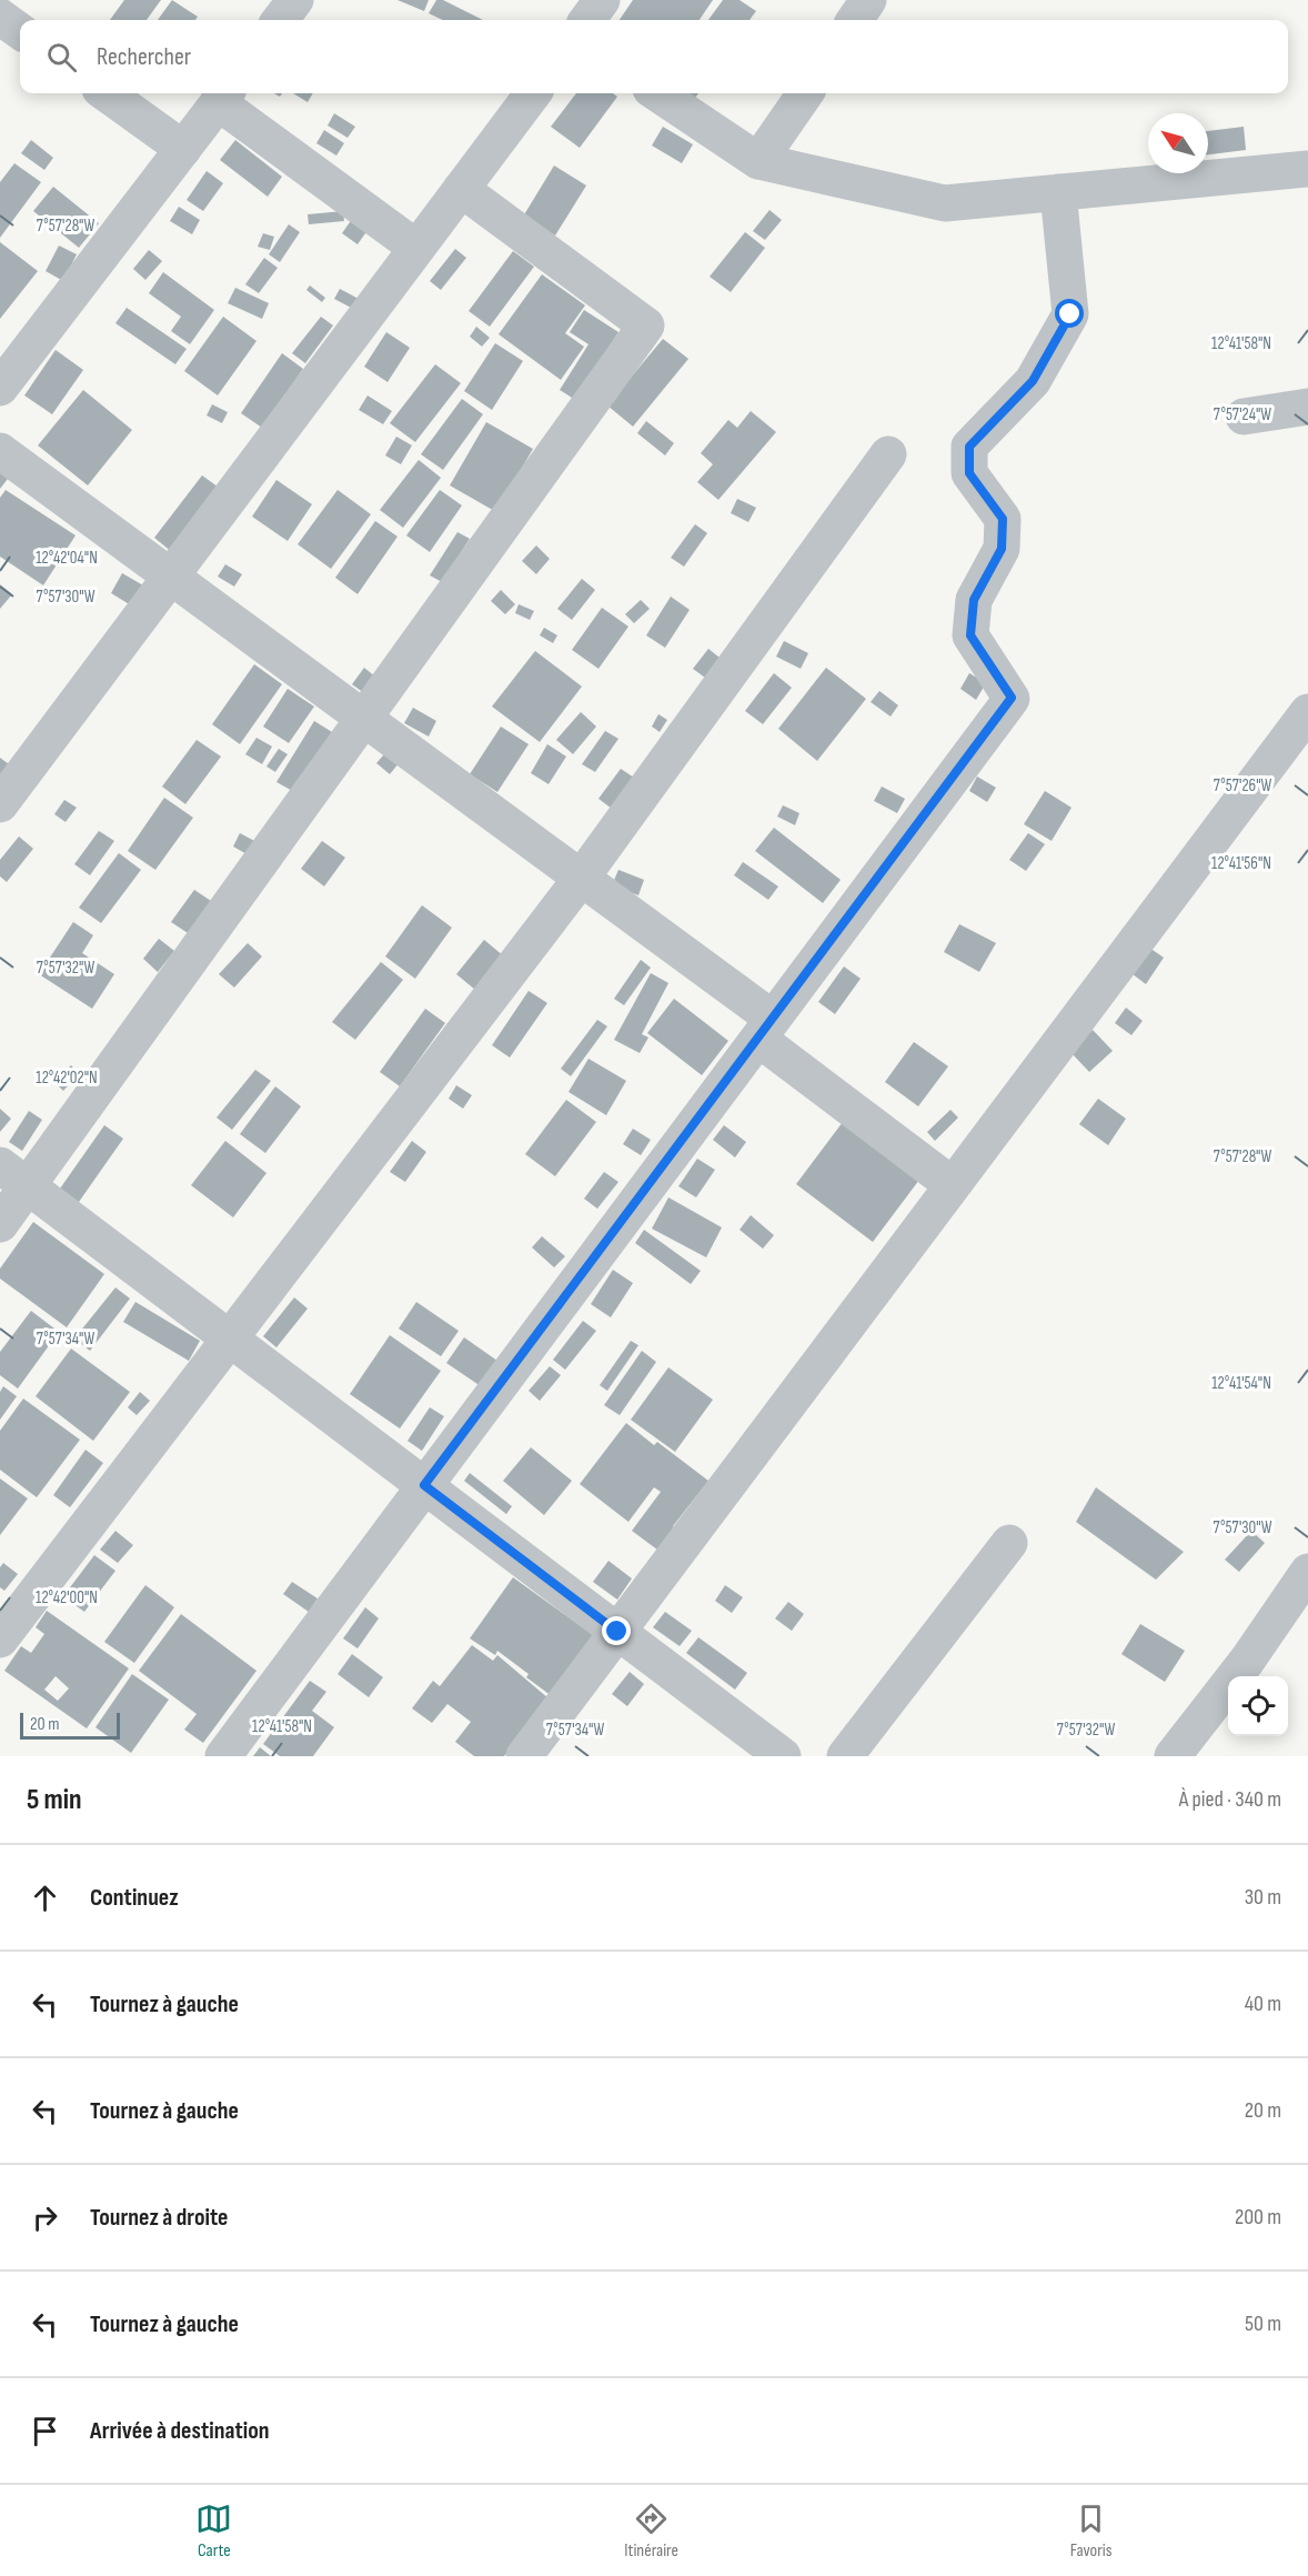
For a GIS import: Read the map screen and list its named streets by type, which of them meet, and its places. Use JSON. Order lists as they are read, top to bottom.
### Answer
{
  "scale_bar": "20 m",
  "north": "top left",
  "page": {
    "search": "Rechercher",
    "scale": "20 m",
    "heading": ["5 min", "À pied · 340 m"],
    "list": [
      ["Continuez", "30 m"],
      ["Tournez à gauche", "40 m"],
      ["Tournez à gauche", "20 m"],
      ["Tournez à droite", "200 m"],
      ["Tournez à gauche", "50 m"],
      "Arrivée à destination"
    ],
    "nav": ["Carte", "Itinéraire", "Favoris"]
  },
  "coordinates": [
    "7°57'28\"W",
    "12°41'58\"N",
    "7°57'24\"W",
    "12°42'04\"N",
    "7°57'30\"W",
    "7°57'26\"W",
    "12°41'56\"N",
    "7°57'32\"W",
    "12°42'02\"N",
    "7°57'34\"W",
    "12°41'54\"N",
    "12°42'00\"N"
  ]
}
